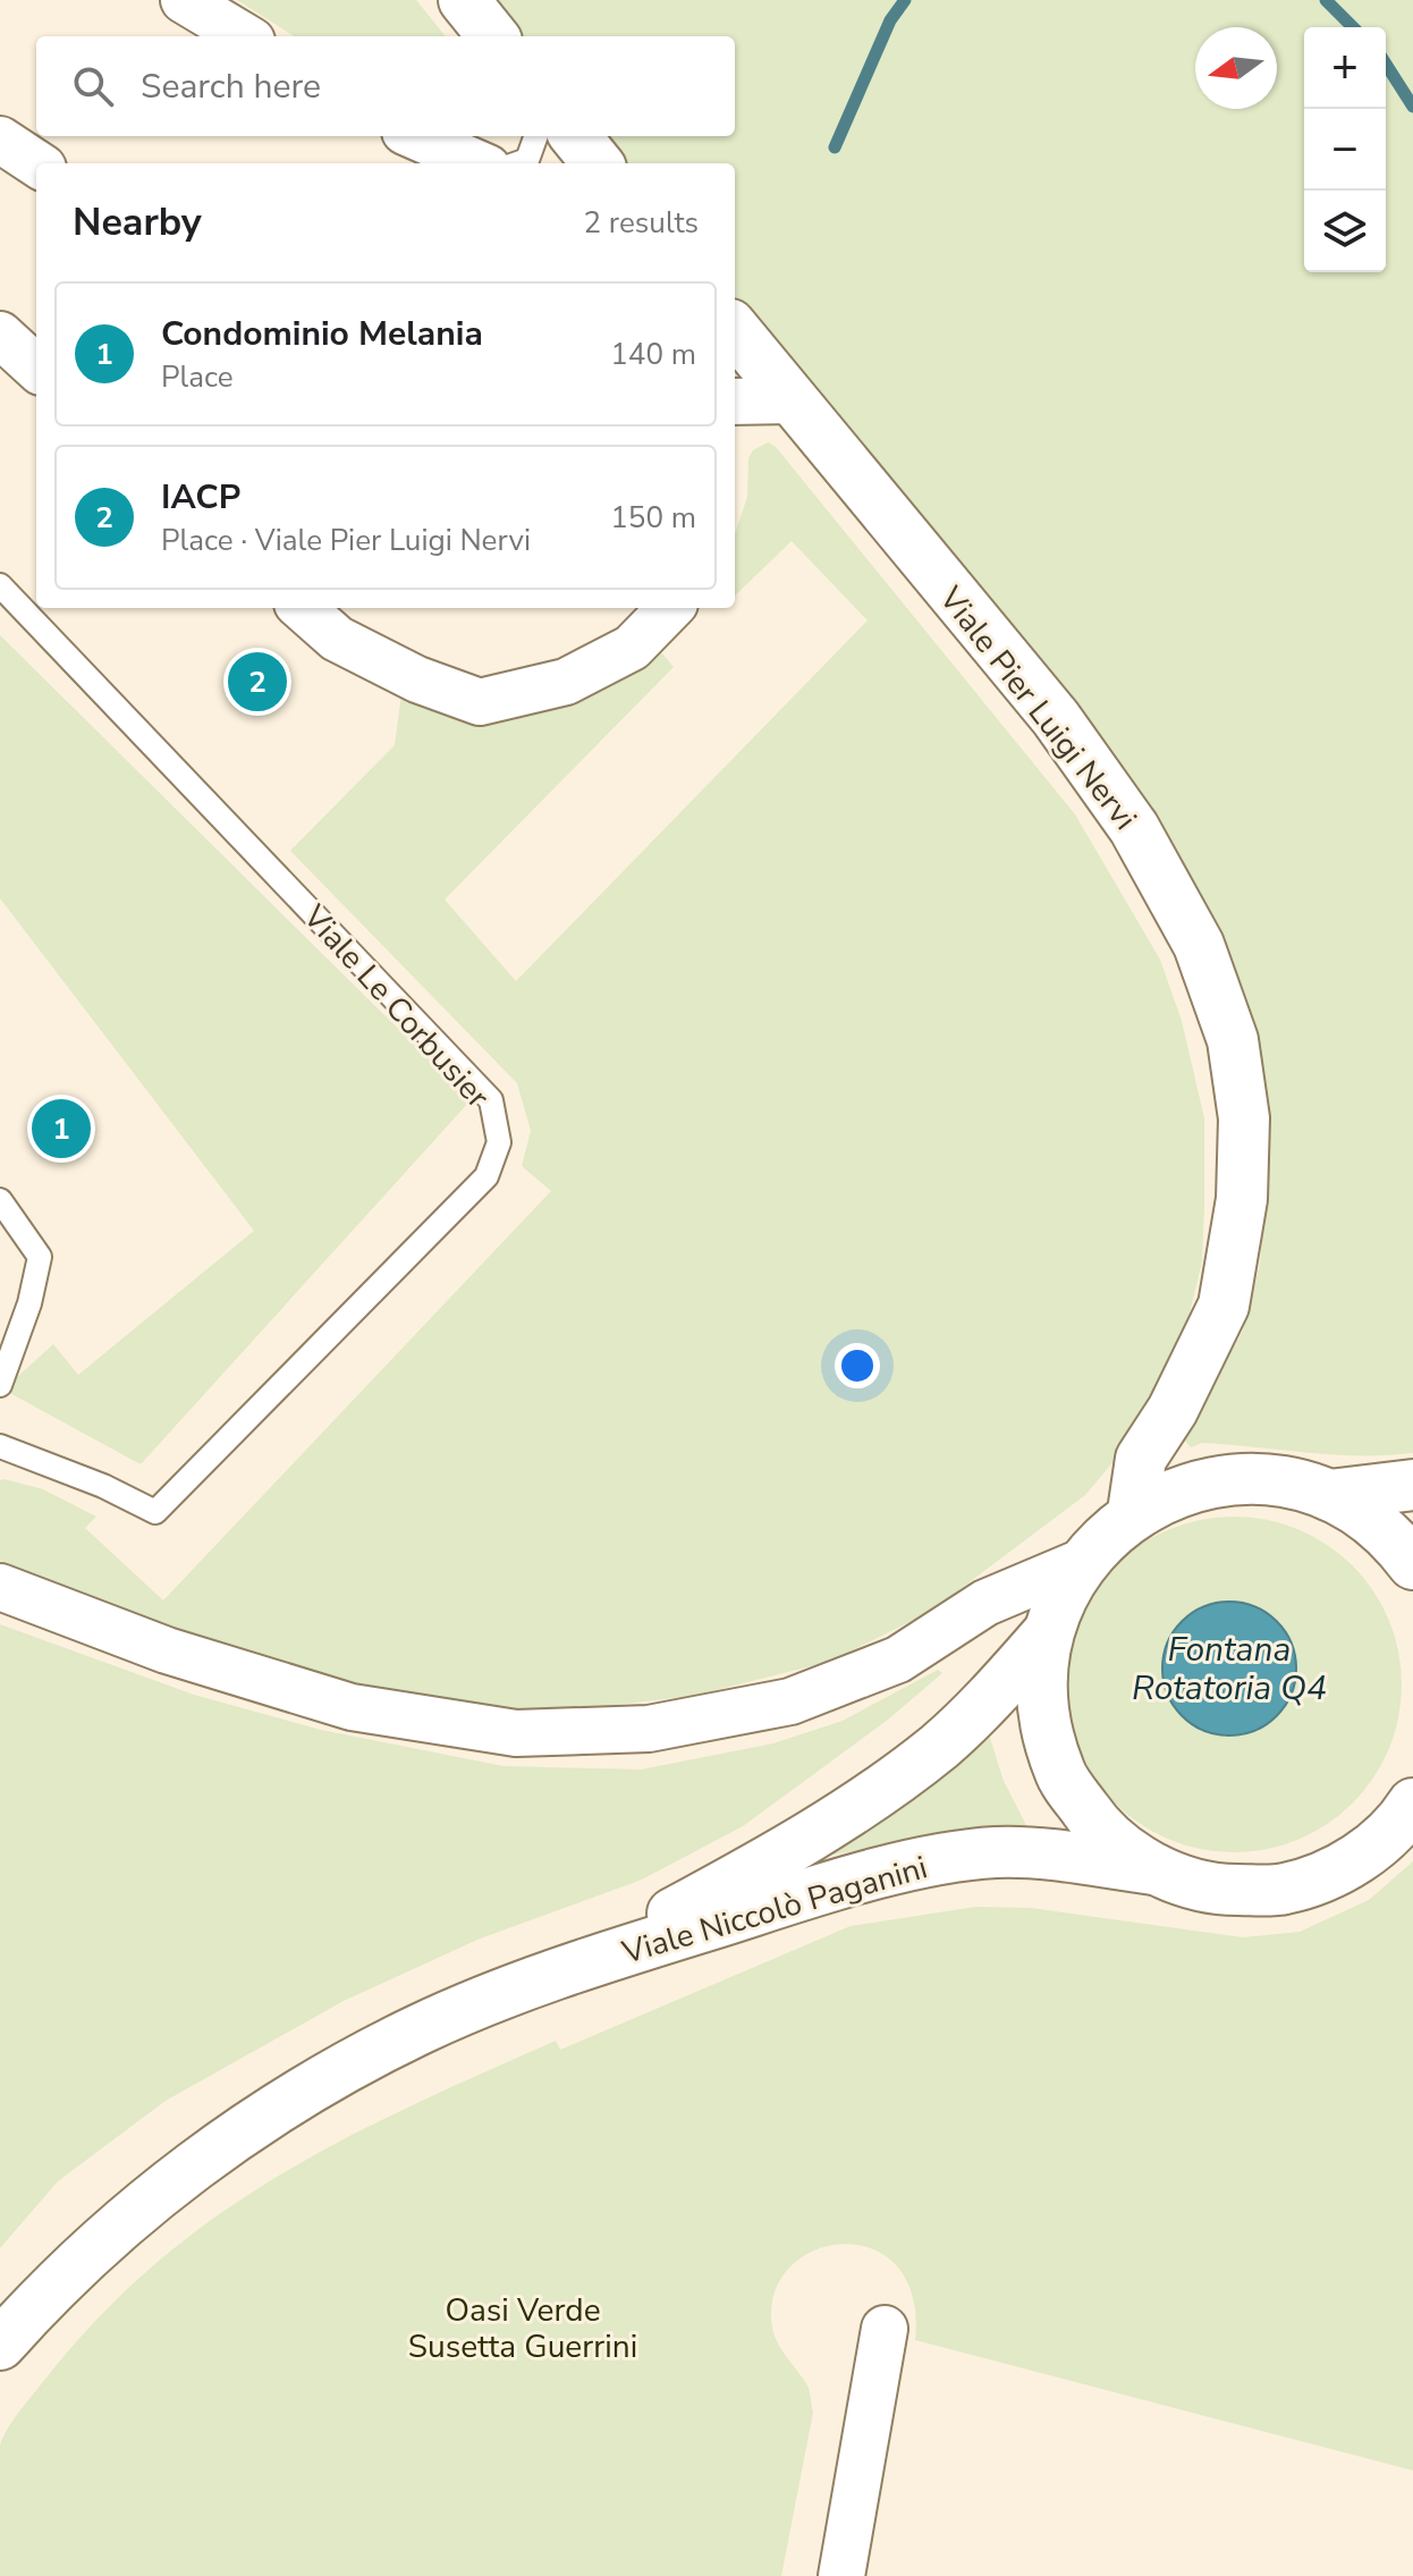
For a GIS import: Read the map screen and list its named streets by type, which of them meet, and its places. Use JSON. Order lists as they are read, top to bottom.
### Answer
{
  "streets": {
    "street": ["Viale Pier Luigi Nervi", "Viale Niccolò Paganini"],
    "lane": ["Viale Le Corbusier"]
  },
  "water": ["Fontana Rotatoria Q4"],
  "parks": ["Oasi Verde Susetta Guerrini"],
  "north": "left",
  "page": {
    "map_buttons": ["+", "−"],
    "search": "Search here",
    "heading": ["Nearby", "2 results"],
    "list": [
      {
        "mark": "1",
        "name": "Condominio Melania",
        "note": "Place",
        "value": "140 m"
      },
      {
        "mark": "2",
        "name": "IACP",
        "note": "Place · Viale Pier Luigi Nervi",
        "value": "150 m"
      }
    ],
    "pins": ["2", "1"]
  }
}
